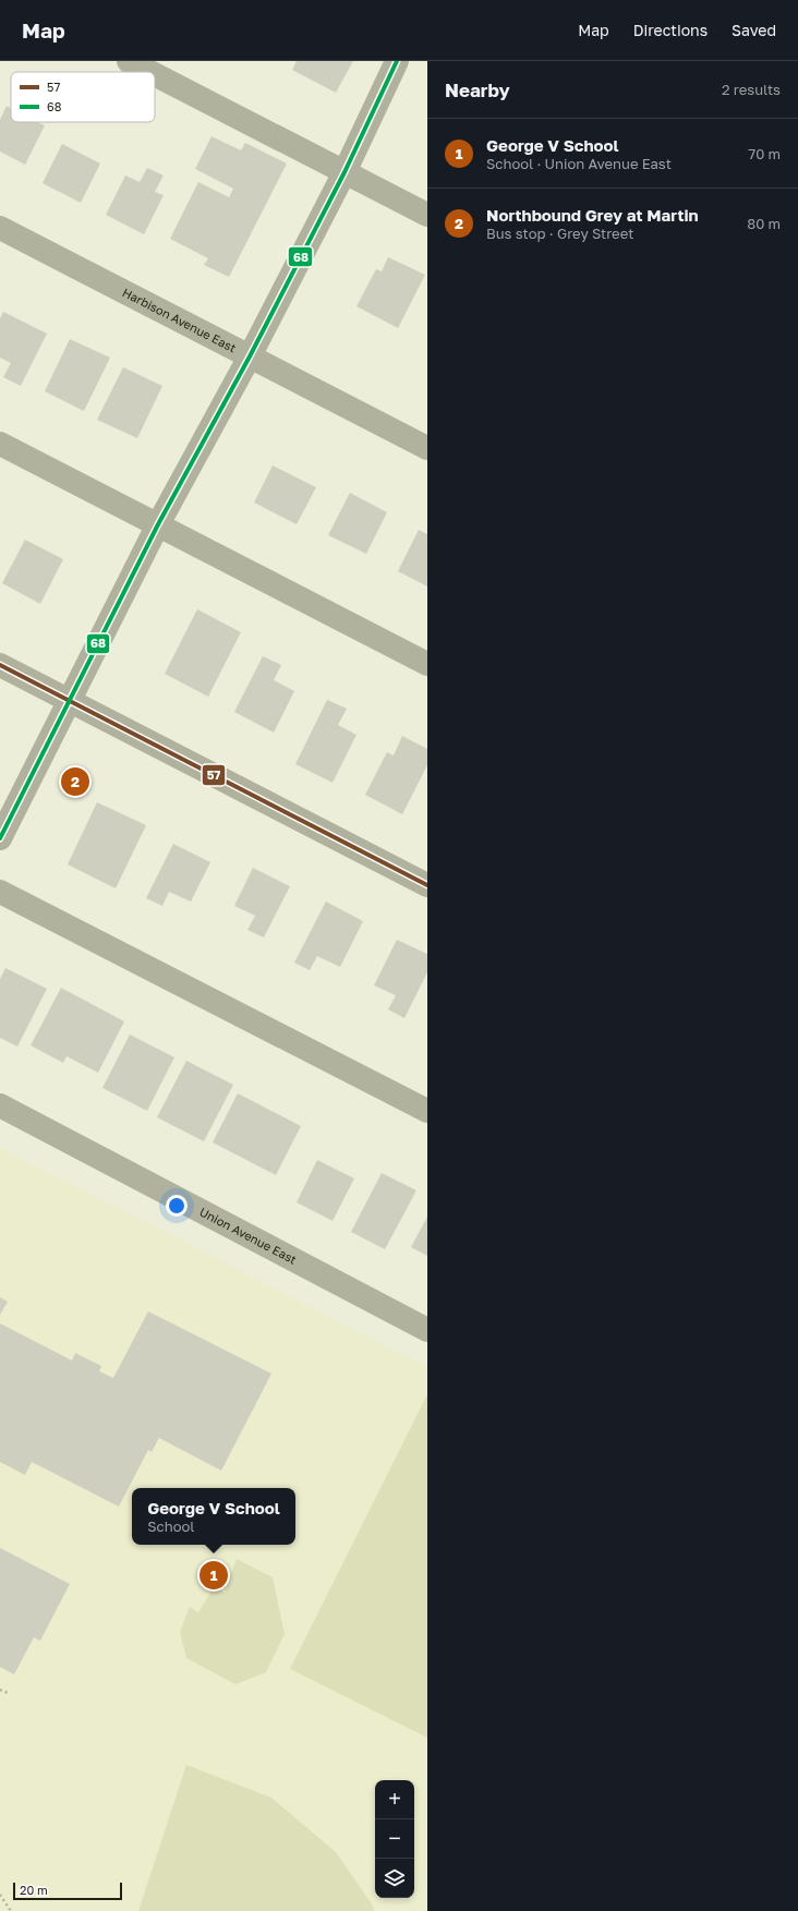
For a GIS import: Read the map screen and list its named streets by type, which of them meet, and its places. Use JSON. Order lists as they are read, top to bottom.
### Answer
{
  "streets": {
    "street": ["Harbison Avenue East", "Union Avenue East"]
  },
  "lines": ["transit line 68", "transit line 57"],
  "legend": ["57", "68"],
  "scale_bar": "20 m",
  "page": {
    "header": "Map",
    "nav": ["Map", "Directions", "Saved"],
    "heading": ["Nearby", "2 results"],
    "list": [
      {
        "mark": "1",
        "name": "George V School",
        "note": "School · Union Avenue East",
        "value": "70 m"
      },
      {
        "mark": "2",
        "name": "Northbound Grey at Martin",
        "note": "Bus stop · Grey Street",
        "value": "80 m"
      }
    ],
    "pins": ["2", "1"],
    "popup": ["George V School", "School"],
    "map_buttons": ["+", "−"],
    "scale": "20 m"
  }
}
